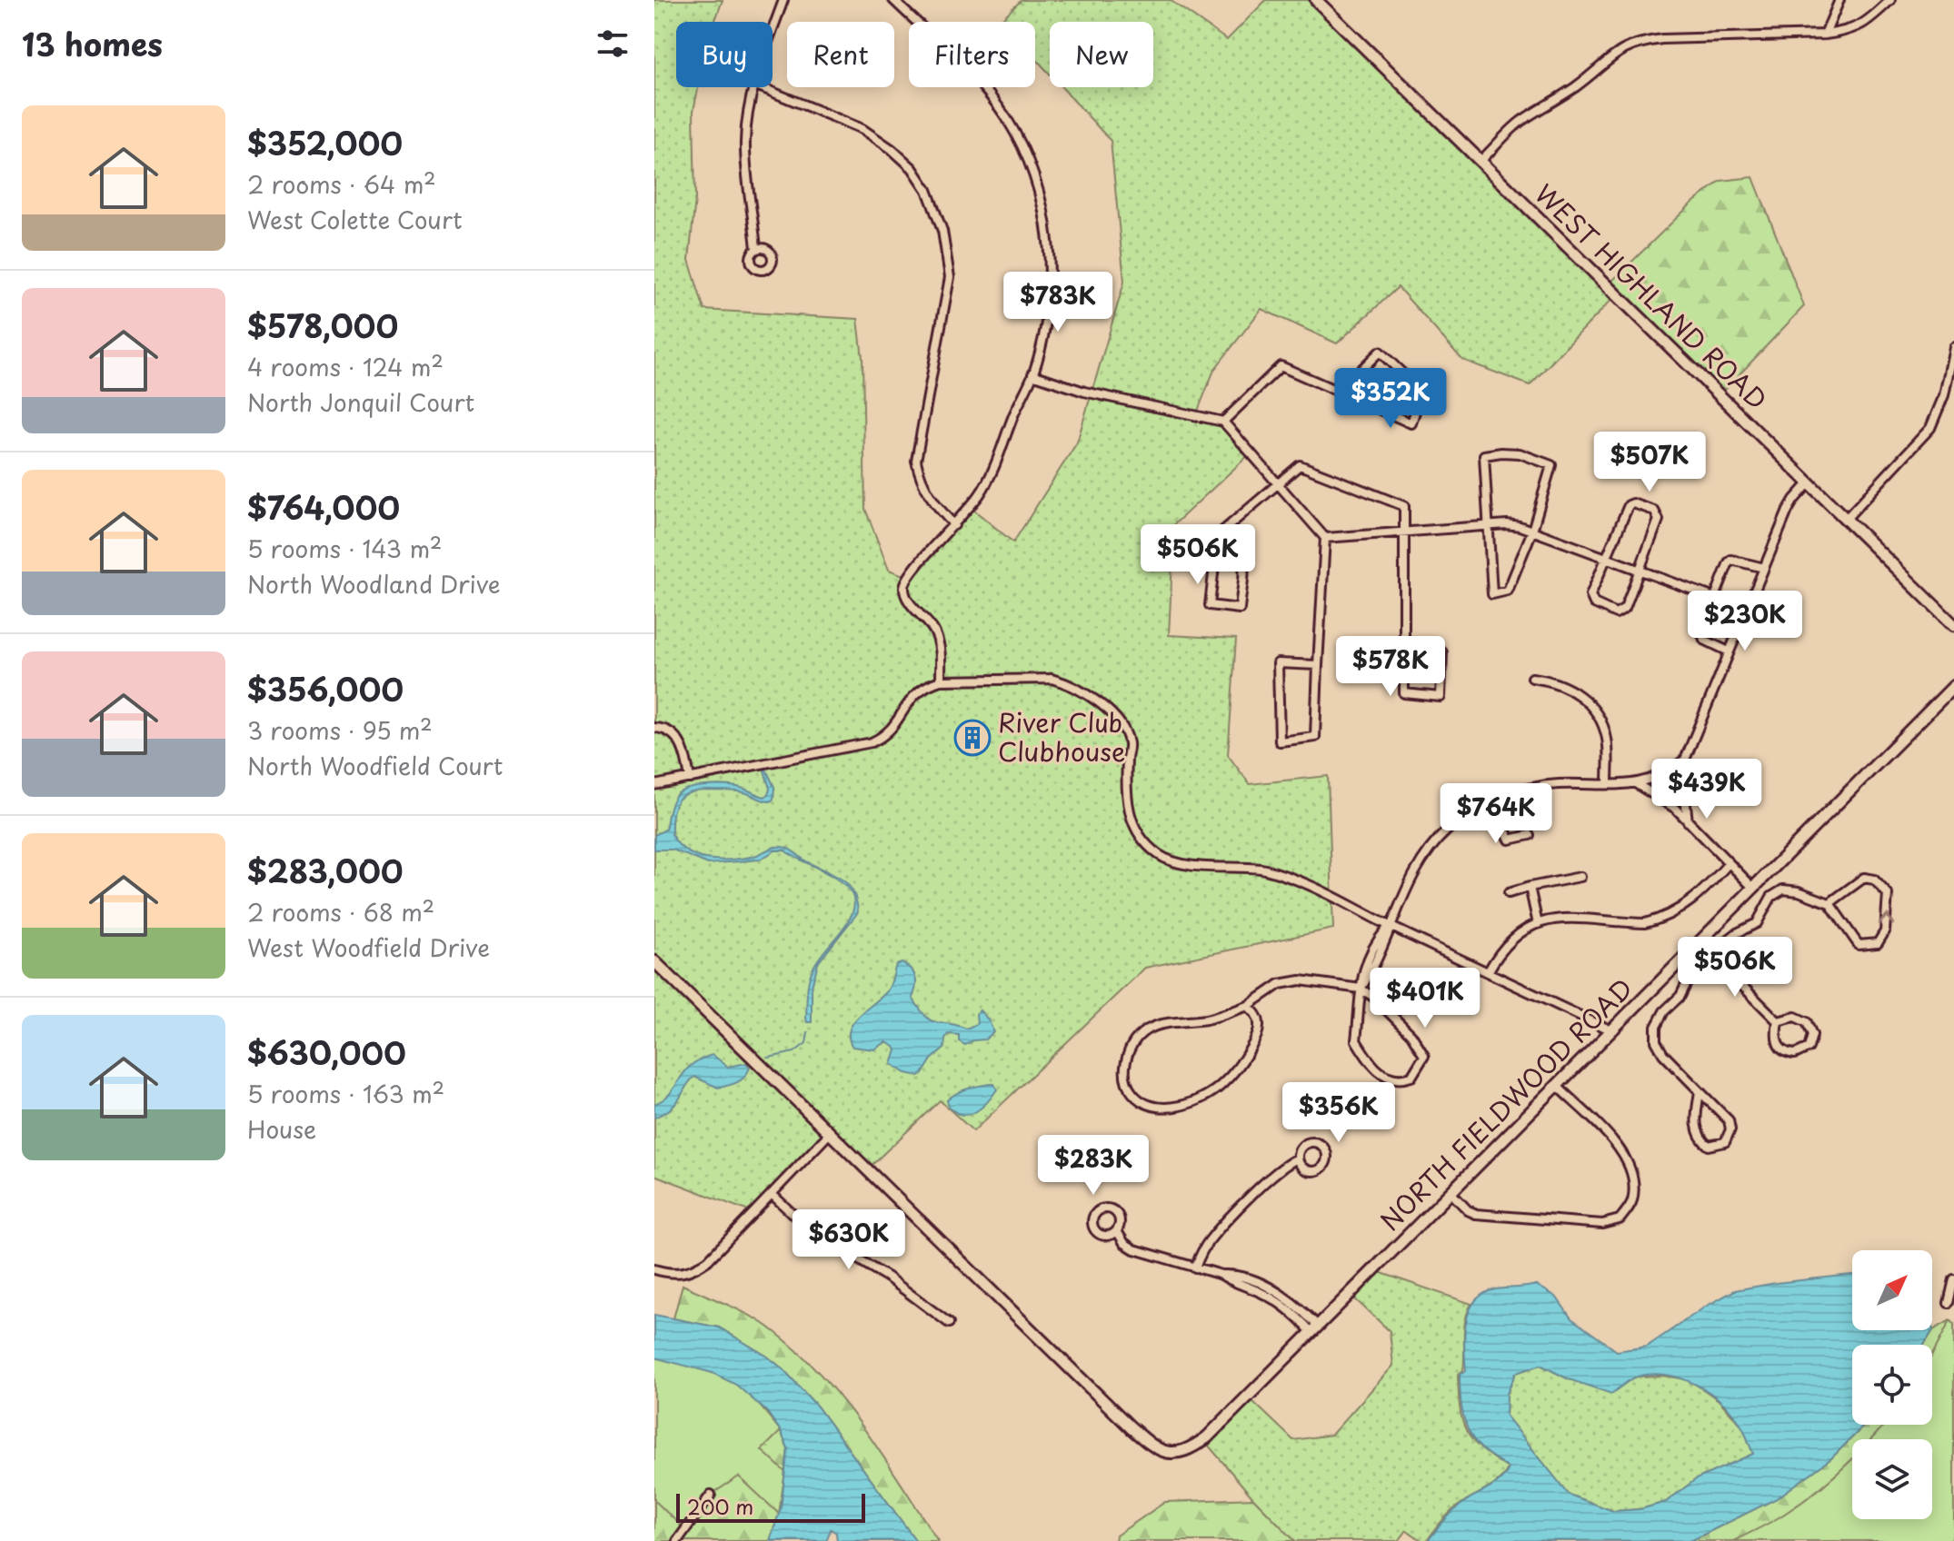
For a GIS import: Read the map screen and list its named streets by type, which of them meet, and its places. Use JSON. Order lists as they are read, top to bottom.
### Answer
{
  "streets": {
    "street": ["WEST HIGHLAND ROAD", "NORTH FIELDWOOD ROAD"]
  },
  "places": {
    "building": ["River Club Clubhouse"]
  },
  "scale_bar": "200 m",
  "north": "top right",
  "page": {
    "heading": "13 homes",
    "chip": [
      "Buy",
      "Rent",
      "Filters",
      "New"
    ],
    "list": [
      {
        "name": "$352,000",
        "note": "2 rooms · 64 m² · West Colette Court"
      },
      {
        "name": "$578,000",
        "note": "4 rooms · 124 m² · North Jonquil Court"
      },
      {
        "name": "$764,000",
        "note": "5 rooms · 143 m² · North Woodland Drive"
      },
      {
        "name": "$356,000",
        "note": "3 rooms · 95 m² · North Woodfield Court"
      },
      {
        "name": "$283,000",
        "note": "2 rooms · 68 m² · West Woodfield Drive"
      },
      {
        "name": "$630,000",
        "note": "5 rooms · 163 m² · House"
      }
    ],
    "price": [
      "$783K",
      "$352K",
      "$507K",
      "$506K",
      "$230K",
      "$578K",
      "$439K",
      "$764K",
      "$506K",
      "$401K",
      "$356K",
      "$283K",
      "$630K"
    ],
    "scale": "200 m"
  }
}
